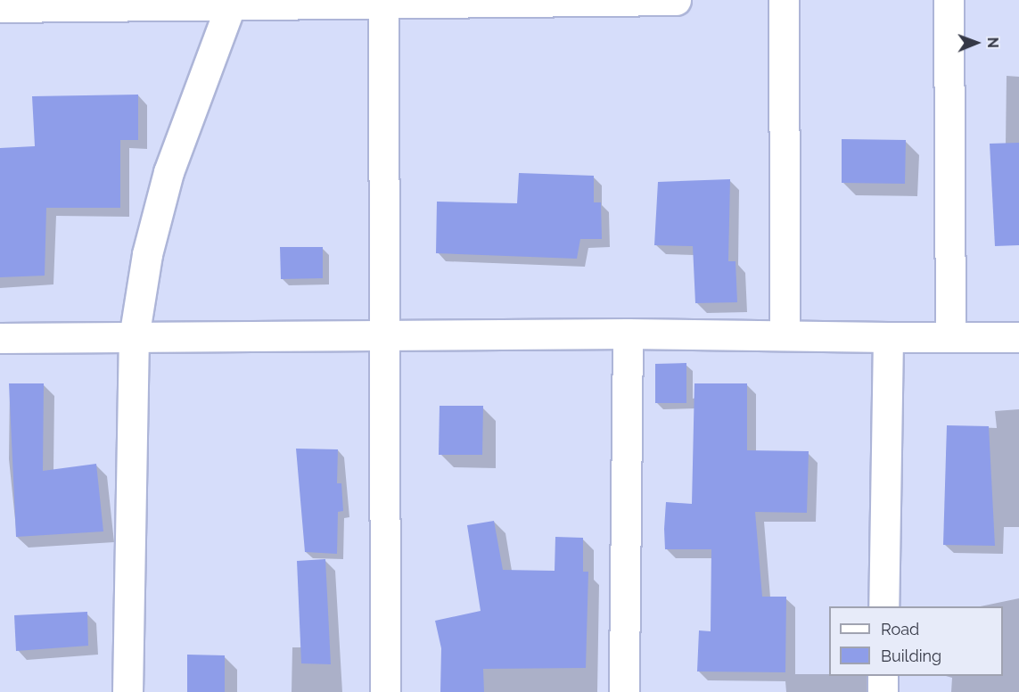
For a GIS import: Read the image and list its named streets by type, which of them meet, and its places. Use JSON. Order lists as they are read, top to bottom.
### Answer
{
  "legend": ["Road", "Building"],
  "north": "right"
}
